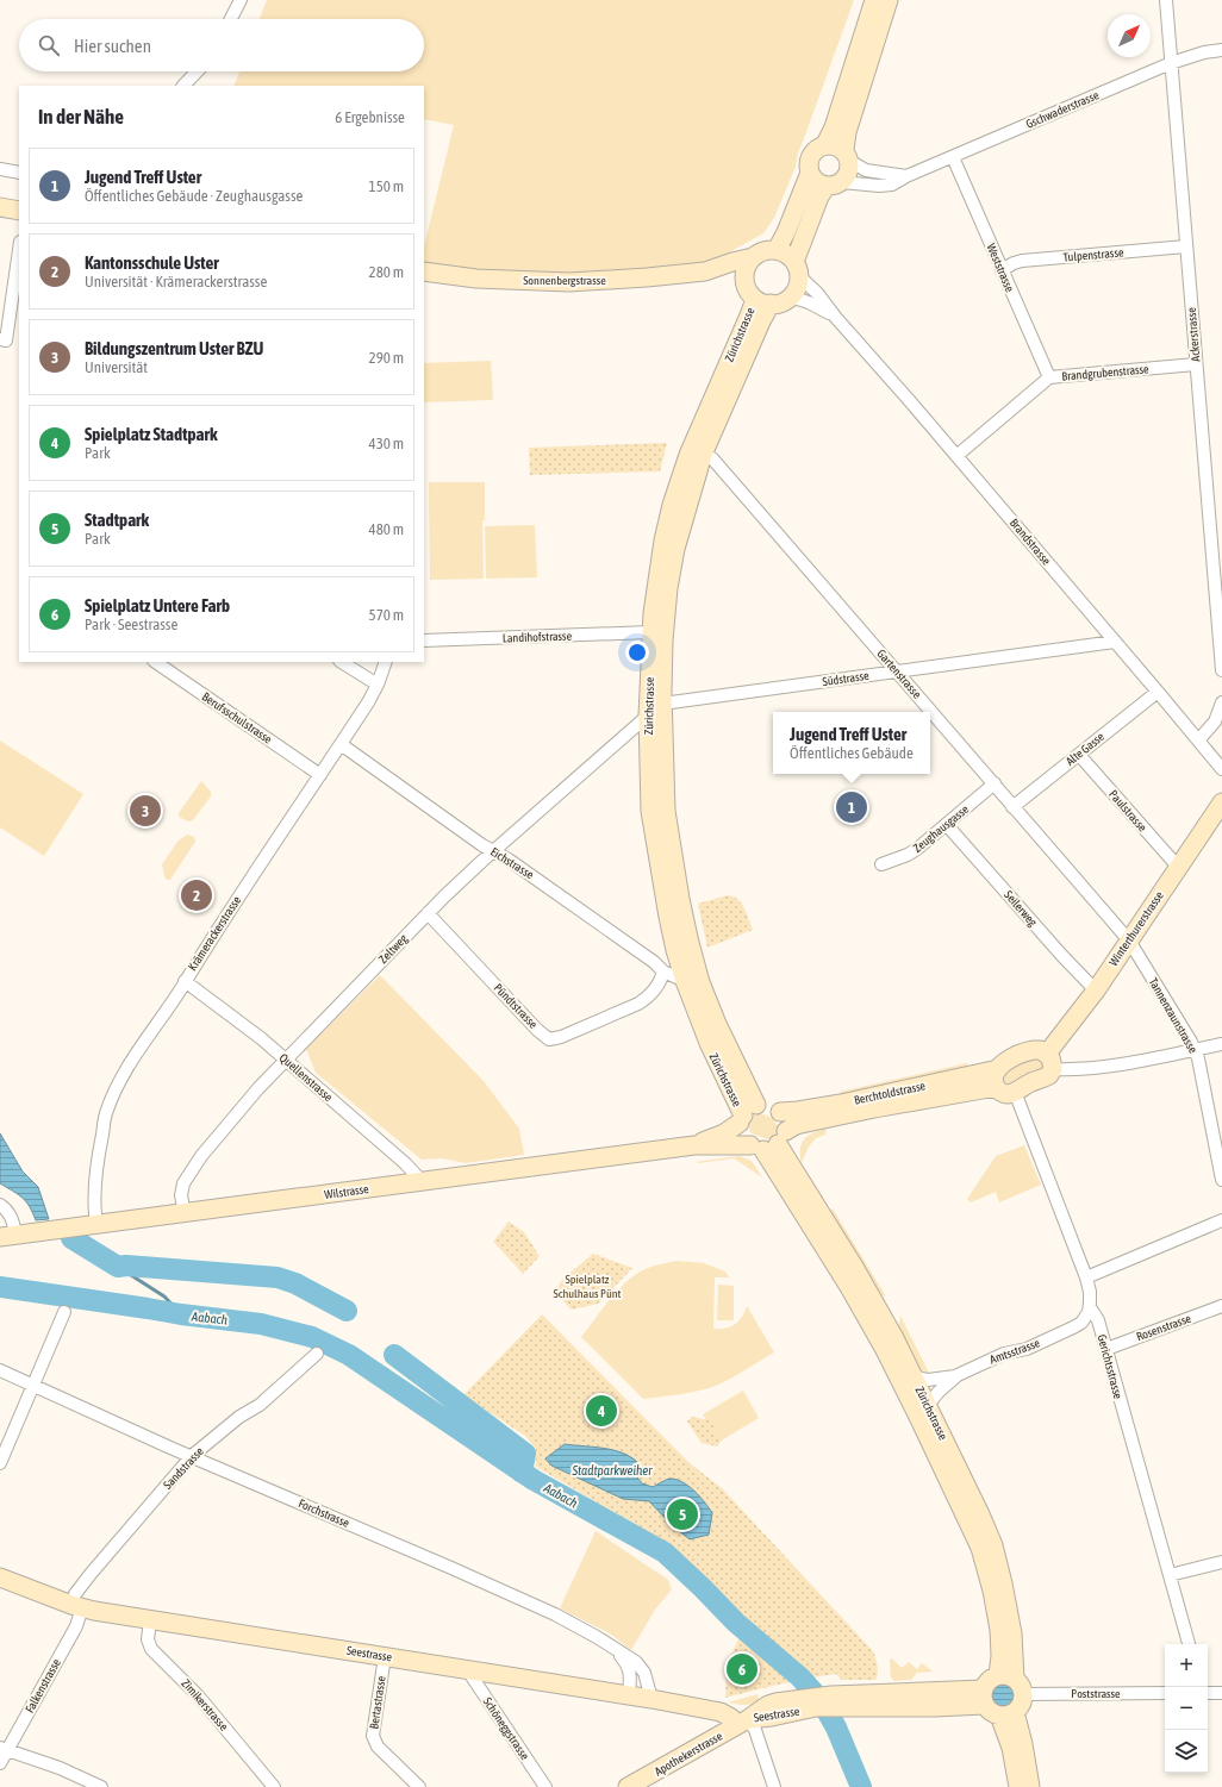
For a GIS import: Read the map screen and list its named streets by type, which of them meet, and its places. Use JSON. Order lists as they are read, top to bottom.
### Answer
{
  "streets": {
    "main road": [
      "Sonnenbergstrasse",
      "Zürichstrasse",
      "Winterthurerstrasse",
      "Berchtoldstrasse",
      "Wilstrasse",
      "Seestrasse",
      "Apothekerstrasse"
    ],
    "street": [
      "Gschwaderstrasse",
      "Tulpenstrasse",
      "Weststrasse",
      "Ackerstrasse",
      "Brandgrubenstrasse",
      "Brandstrasse",
      "Landihofstrasse",
      "Gartenstrasse",
      "Südstrasse",
      "Berufsschulstrasse",
      "Alte Gasse",
      "Paulstrasse",
      "Zeughausgasse",
      "Eichstrasse",
      "Seilerweg",
      "Krämerackerstrasse",
      "Zeltweg",
      "Pündtstrasse",
      "Tannenzaunstrasse",
      "Quellenstrasse",
      "Rosenstrasse",
      "Amtsstrasse",
      "Gerichtsstrasse",
      "Sandstrasse",
      "Forchstrasse",
      "Falkenstrasse",
      "Poststrasse",
      "Bertastrasse",
      "Zimikerstrasse",
      "Schöneggstrasse"
    ]
  },
  "crossings": [
    ["Gschwaderstrasse", "Weststrasse"],
    ["Gschwaderstrasse", "Ackerstrasse"],
    ["Tulpenstrasse", "Weststrasse"],
    ["Tulpenstrasse", "Ackerstrasse"],
    ["Weststrasse", "Brandgrubenstrasse"],
    ["Sonnenbergstrasse", "Zürichstrasse"],
    ["Sonnenbergstrasse", "Brandstrasse"],
    ["Zürichstrasse", "Brandstrasse"],
    ["Zürichstrasse", "Landihofstrasse"],
    ["Zürichstrasse", "Gartenstrasse"],
    ["Zürichstrasse", "Südstrasse"],
    ["Zürichstrasse", "Eichstrasse"],
    ["Zürichstrasse", "Zeltweg"],
    ["Zürichstrasse", "Pündtstrasse"],
    ["Zürichstrasse", "Berchtoldstrasse"],
    ["Zürichstrasse", "Wilstrasse"],
    ["Zürichstrasse", "Amtsstrasse"],
    ["Zürichstrasse", "Seestrasse"],
    ["Zürichstrasse", "Poststrasse"],
    ["Ackerstrasse", "Brandgrubenstrasse"],
    ["Brandgrubenstrasse", "Brandstrasse"],
    ["Brandstrasse", "Südstrasse"],
    ["Brandstrasse", "Alte Gasse"],
    ["Gartenstrasse", "Südstrasse"],
    ["Gartenstrasse", "Alte Gasse"],
    ["Gartenstrasse", "Zeughausgasse"],
    ["Gartenstrasse", "Winterthurerstrasse"],
    ["Gartenstrasse", "Tannenzaunstrasse"],
    ["Berufsschulstrasse", "Krämerackerstrasse"],
    ["Alte Gasse", "Paulstrasse"],
    ["Paulstrasse", "Winterthurerstrasse"],
    ["Zeughausgasse", "Seilerweg"],
    ["Eichstrasse", "Krämerackerstrasse"],
    ["Eichstrasse", "Zeltweg"],
    ["Eichstrasse", "Pündtstrasse"],
    ["Seilerweg", "Winterthurerstrasse"],
    ["Winterthurerstrasse", "Tannenzaunstrasse"],
    ["Krämerackerstrasse", "Quellenstrasse"],
    ["Krämerackerstrasse", "Wilstrasse"],
    ["Zeltweg", "Pündtstrasse"],
    ["Zeltweg", "Quellenstrasse"],
    ["Zeltweg", "Wilstrasse"],
    ["Quellenstrasse", "Wilstrasse"],
    ["Berchtoldstrasse", "Wilstrasse"],
    ["Rosenstrasse", "Gerichtsstrasse"],
    ["Amtsstrasse", "Gerichtsstrasse"],
    ["Sandstrasse", "Forchstrasse"],
    ["Sandstrasse", "Seestrasse"],
    ["Sandstrasse", "Falkenstrasse"],
    ["Forchstrasse", "Seestrasse"],
    ["Seestrasse", "Falkenstrasse"],
    ["Seestrasse", "Poststrasse"],
    ["Seestrasse", "Bertastrasse"],
    ["Seestrasse", "Zimikerstrasse"],
    ["Seestrasse", "Schöneggstrasse"],
    ["Seestrasse", "Apothekerstrasse"]
  ],
  "water": ["Aabach", "Stadtparkweiher"],
  "parks": ["Spielplatz Schulhaus Pünt"],
  "north": "top right",
  "page": {
    "search": "Hier suchen",
    "heading": ["In der Nähe", "6 Ergebnisse"],
    "list": [
      {
        "mark": "1",
        "name": "Jugend Treff Uster",
        "note": "Öffentliches Gebäude · Zeughausgasse",
        "value": "150 m"
      },
      {
        "mark": "2",
        "name": "Kantonsschule Uster",
        "note": "Universität · Krämerackerstrasse",
        "value": "280 m"
      },
      {
        "mark": "3",
        "name": "Bildungszentrum Uster BZU",
        "note": "Universität",
        "value": "290 m"
      },
      {
        "mark": "4",
        "name": "Spielplatz Stadtpark",
        "note": "Park",
        "value": "430 m"
      },
      {
        "mark": "5",
        "name": "Stadtpark",
        "note": "Park",
        "value": "480 m"
      },
      {
        "mark": "6",
        "name": "Spielplatz Untere Farb",
        "note": "Park · Seestrasse",
        "value": "570 m"
      }
    ],
    "popup": ["Jugend Treff Uster", "Öffentliches Gebäude"],
    "pins": [
      "1",
      "3",
      "2",
      "4",
      "5",
      "6"
    ],
    "map_buttons": ["+", "−"]
  }
}
